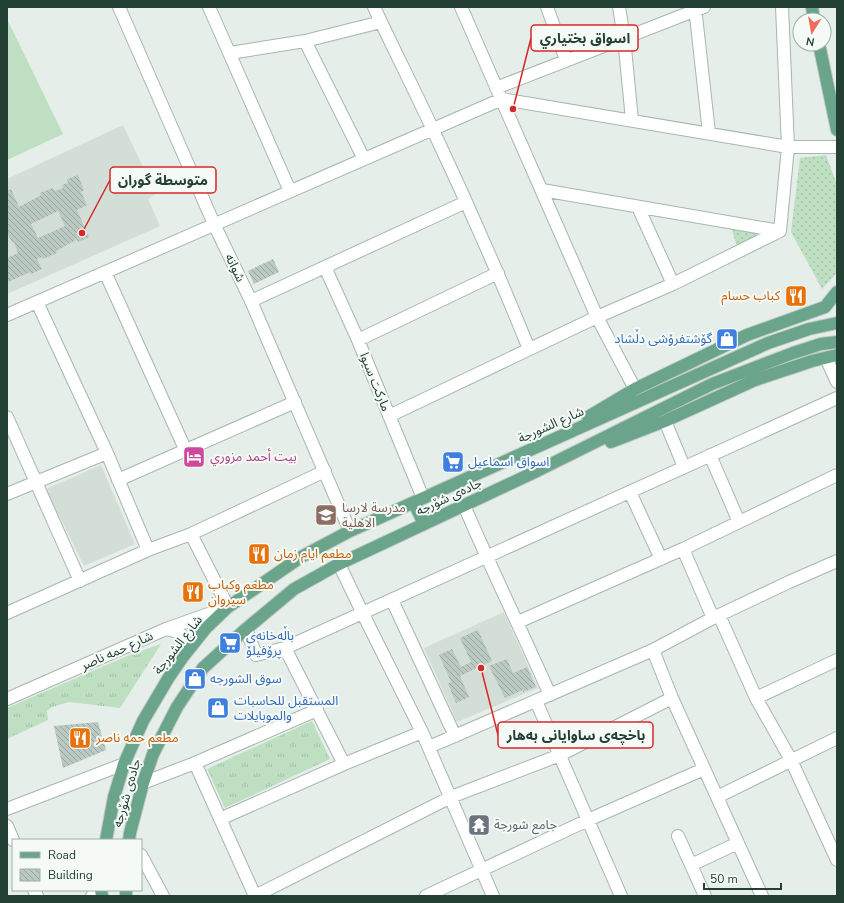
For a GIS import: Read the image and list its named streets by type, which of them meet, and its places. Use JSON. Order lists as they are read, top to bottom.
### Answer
{
  "streets": {
    "main road": ["شارع الشورجة", "جادەی شۆرجە"],
    "street": ["شوانە", "مارکت سیوا", "شارع حمه ناصر"]
  },
  "crossings": [
    ["شوانە", "شارع الشورجة"],
    ["مارکت سیوا", "شارع الشورجة"],
    ["شارع الشورجة", "شارع حمه ناصر"]
  ],
  "places": {
    "other": ["اسواق بختياري", "متوسطة گوران", "باخچەی ساوایانی بەهار"],
    "restaurant": [
      "كباب حسام",
      "مطعم ايام زمان",
      "مطعم وكباب سيروان",
      "مطعم حمه ناصر"
    ],
    "shop": ["گۆشتفرۆشی دڵشاد", "سوق الشورجه", "المستقبل للحاسبات والموبايلات"],
    "hotel": ["بيت أحمد مزوري"],
    "supermarket": ["اسواق اسماعيل", "باڵەخانەی پرۆفیلۆ"],
    "school or university": ["مدرسة لارسا الاهلية"],
    "temple": ["جامع شورجة"]
  },
  "legend": ["Road", "Building"],
  "scale_bar": "50 m",
  "north": "bottom"
}
